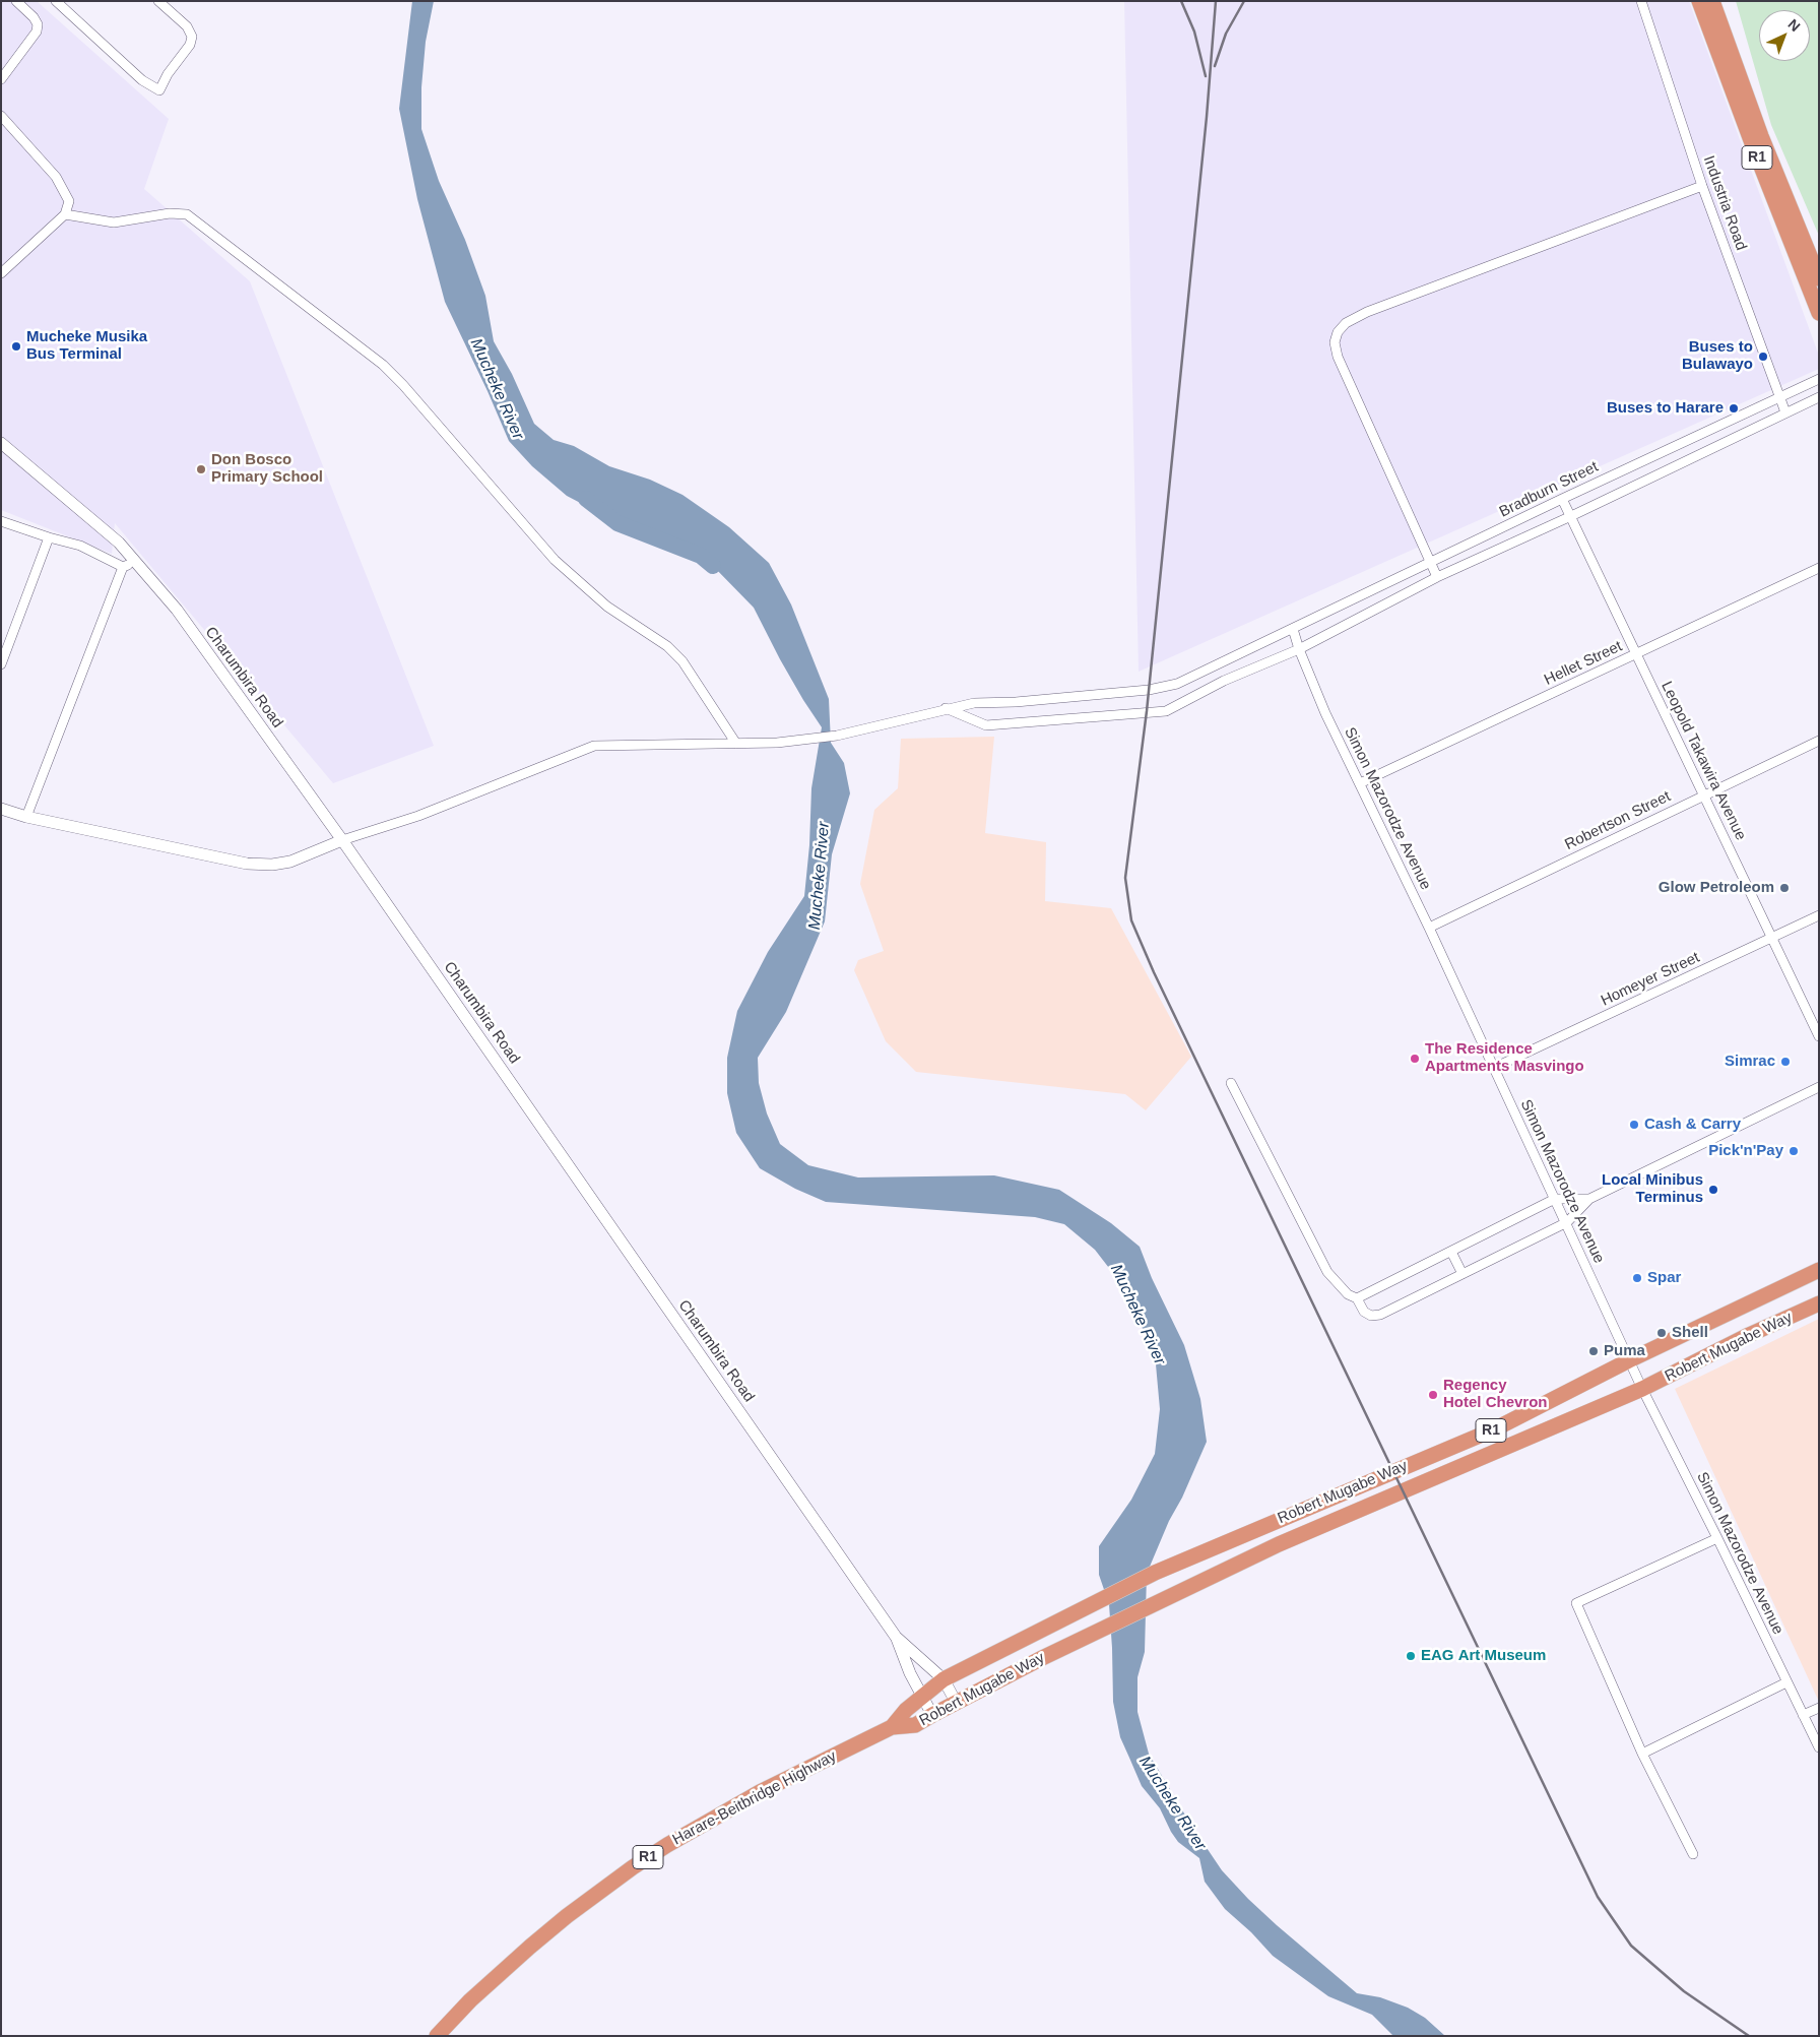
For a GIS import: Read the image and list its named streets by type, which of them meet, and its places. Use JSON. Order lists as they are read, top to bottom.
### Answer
{
  "streets": {
    "highway": ["R1", "Robert Mugabe Way", "Harare-Beitbridge Highway"],
    "street": [
      "Industria Road",
      "Bradburn Street",
      "Hellet Street",
      "Charumbira Road",
      "Leopold Takawira Avenue",
      "Simon Mazorodze Avenue",
      "Robertson Street",
      "Homeyer Street"
    ]
  },
  "crossings": [
    ["Industria Road", "Bradburn Street"],
    ["Bradburn Street", "Charumbira Road"],
    ["Bradburn Street", "Leopold Takawira Avenue"],
    ["Bradburn Street", "Simon Mazorodze Avenue"],
    ["Hellet Street", "Leopold Takawira Avenue"],
    ["Hellet Street", "Simon Mazorodze Avenue"],
    ["Charumbira Road", "Robert Mugabe Way"],
    ["Leopold Takawira Avenue", "Robertson Street"],
    ["Leopold Takawira Avenue", "Homeyer Street"],
    ["Simon Mazorodze Avenue", "Robertson Street"],
    ["Simon Mazorodze Avenue", "Homeyer Street"],
    ["Simon Mazorodze Avenue", "Robert Mugabe Way"],
    ["Robert Mugabe Way", "Harare-Beitbridge Highway"]
  ],
  "water": ["Mucheke River"],
  "places": [
    "Mucheke Musika Bus Terminal",
    "Buses to Bulawayo",
    "Buses to Harare",
    "Don Bosco Primary School",
    "Glow Petroleom",
    "The Residence Apartments Masvingo",
    "Simrac",
    "Cash & Carry",
    "Pick'n'Pay",
    "Local Minibus Terminus",
    "Spar",
    "Shell",
    "Puma",
    "Regency Hotel Chevron",
    "EAG Art Museum"
  ],
  "north": "top right"
}
